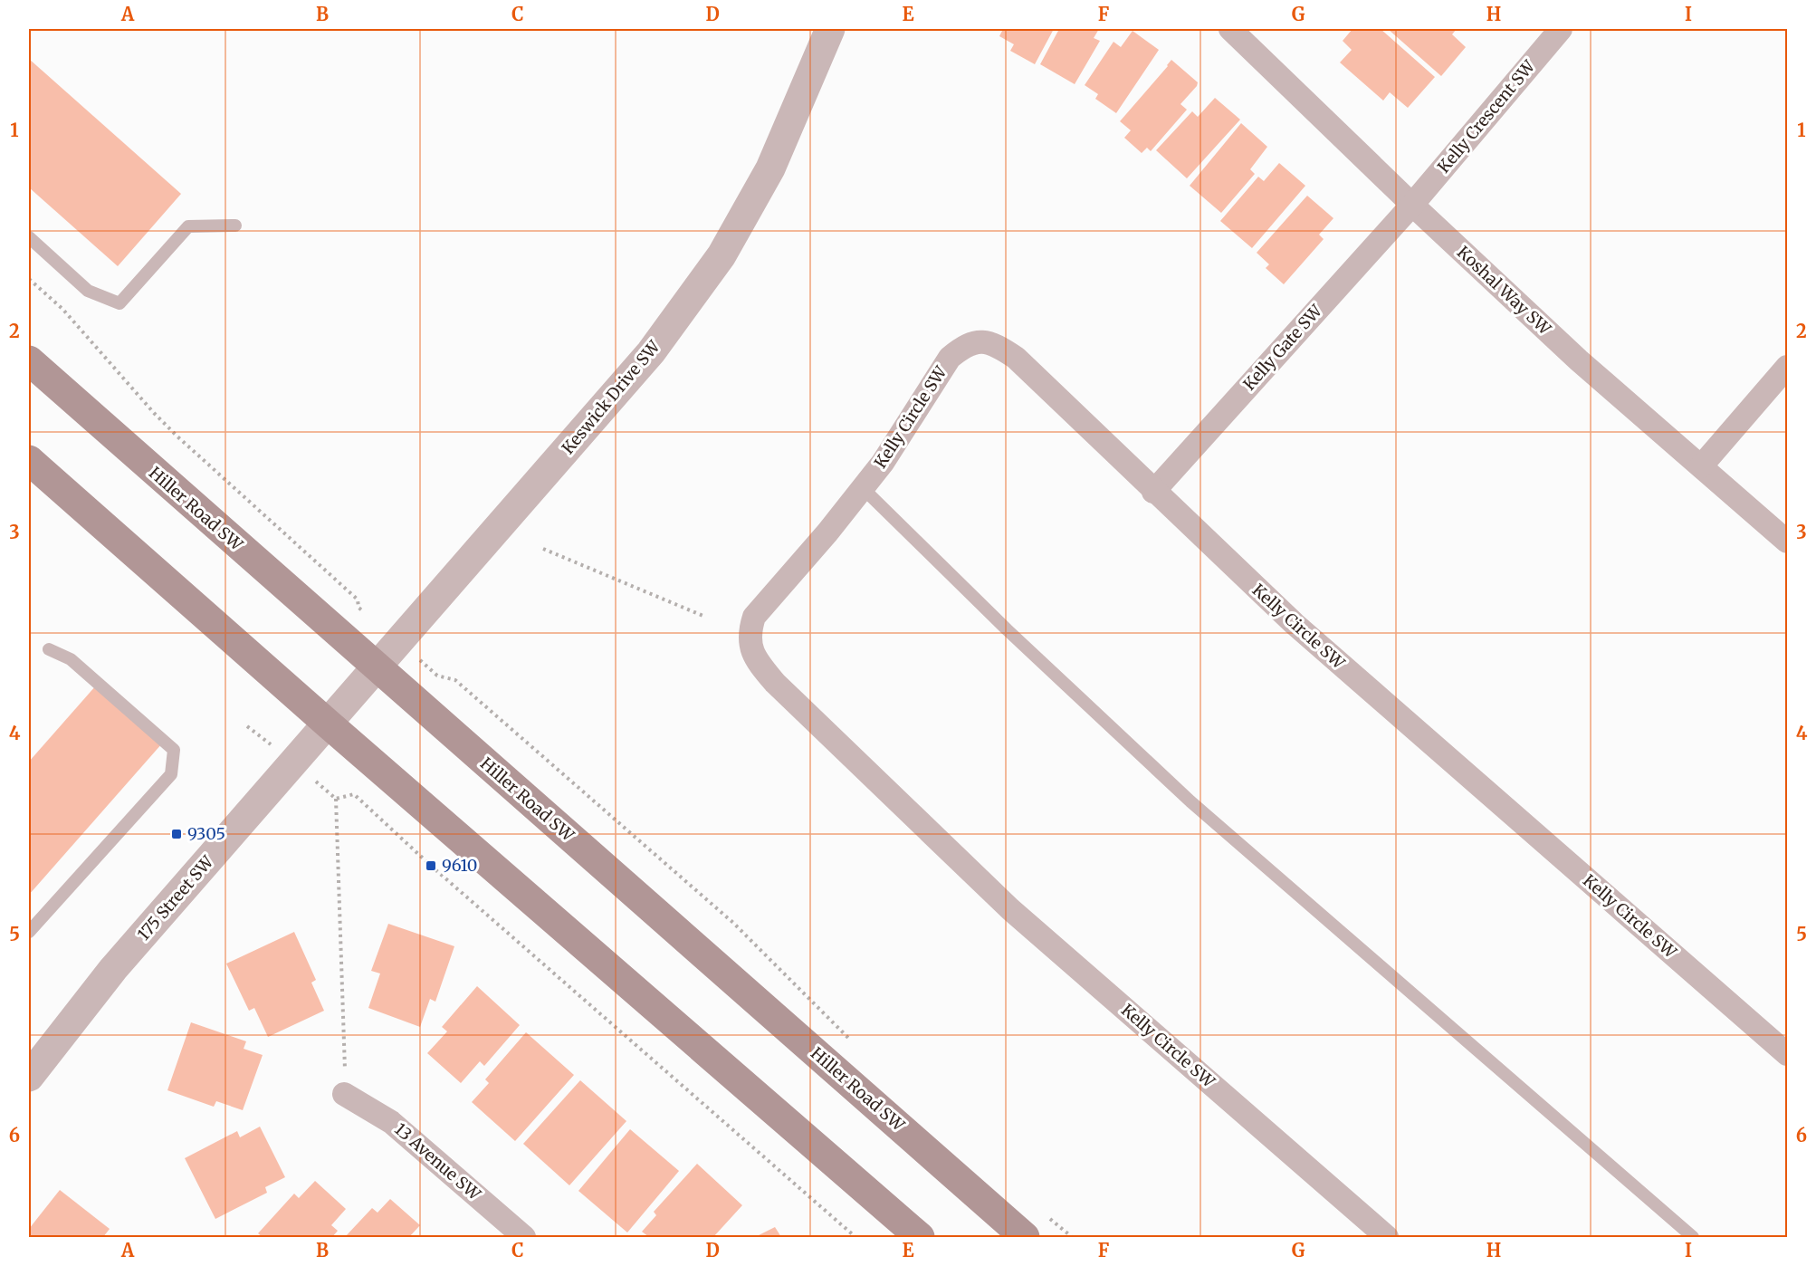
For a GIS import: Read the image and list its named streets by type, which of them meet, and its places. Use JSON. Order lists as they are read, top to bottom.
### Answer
{
  "streets": {
    "main road": ["Hiller Road SW"],
    "street": [
      "Kelly Crescent SW",
      "Koshal Way SW",
      "Kelly Gate SW",
      "Keswick Drive SW",
      "Kelly Circle SW",
      "175 Street SW",
      "13 Avenue SW"
    ]
  },
  "crossings": [
    ["Kelly Crescent SW", "Koshal Way SW"],
    ["Kelly Crescent SW", "Kelly Gate SW"],
    ["Koshal Way SW", "Kelly Gate SW"],
    ["Kelly Gate SW", "Kelly Circle SW"],
    ["Keswick Drive SW", "Hiller Road SW"],
    ["Keswick Drive SW", "175 Street SW"]
  ],
  "places": {
    "transit": ["9305", "9610"]
  },
  "grid": {
    "columns": [
      "A",
      "B",
      "C",
      "D",
      "E",
      "F",
      "G",
      "H",
      "I"
    ],
    "rows": [
      "1",
      "2",
      "3",
      "4",
      "5",
      "6"
    ]
  }
}
